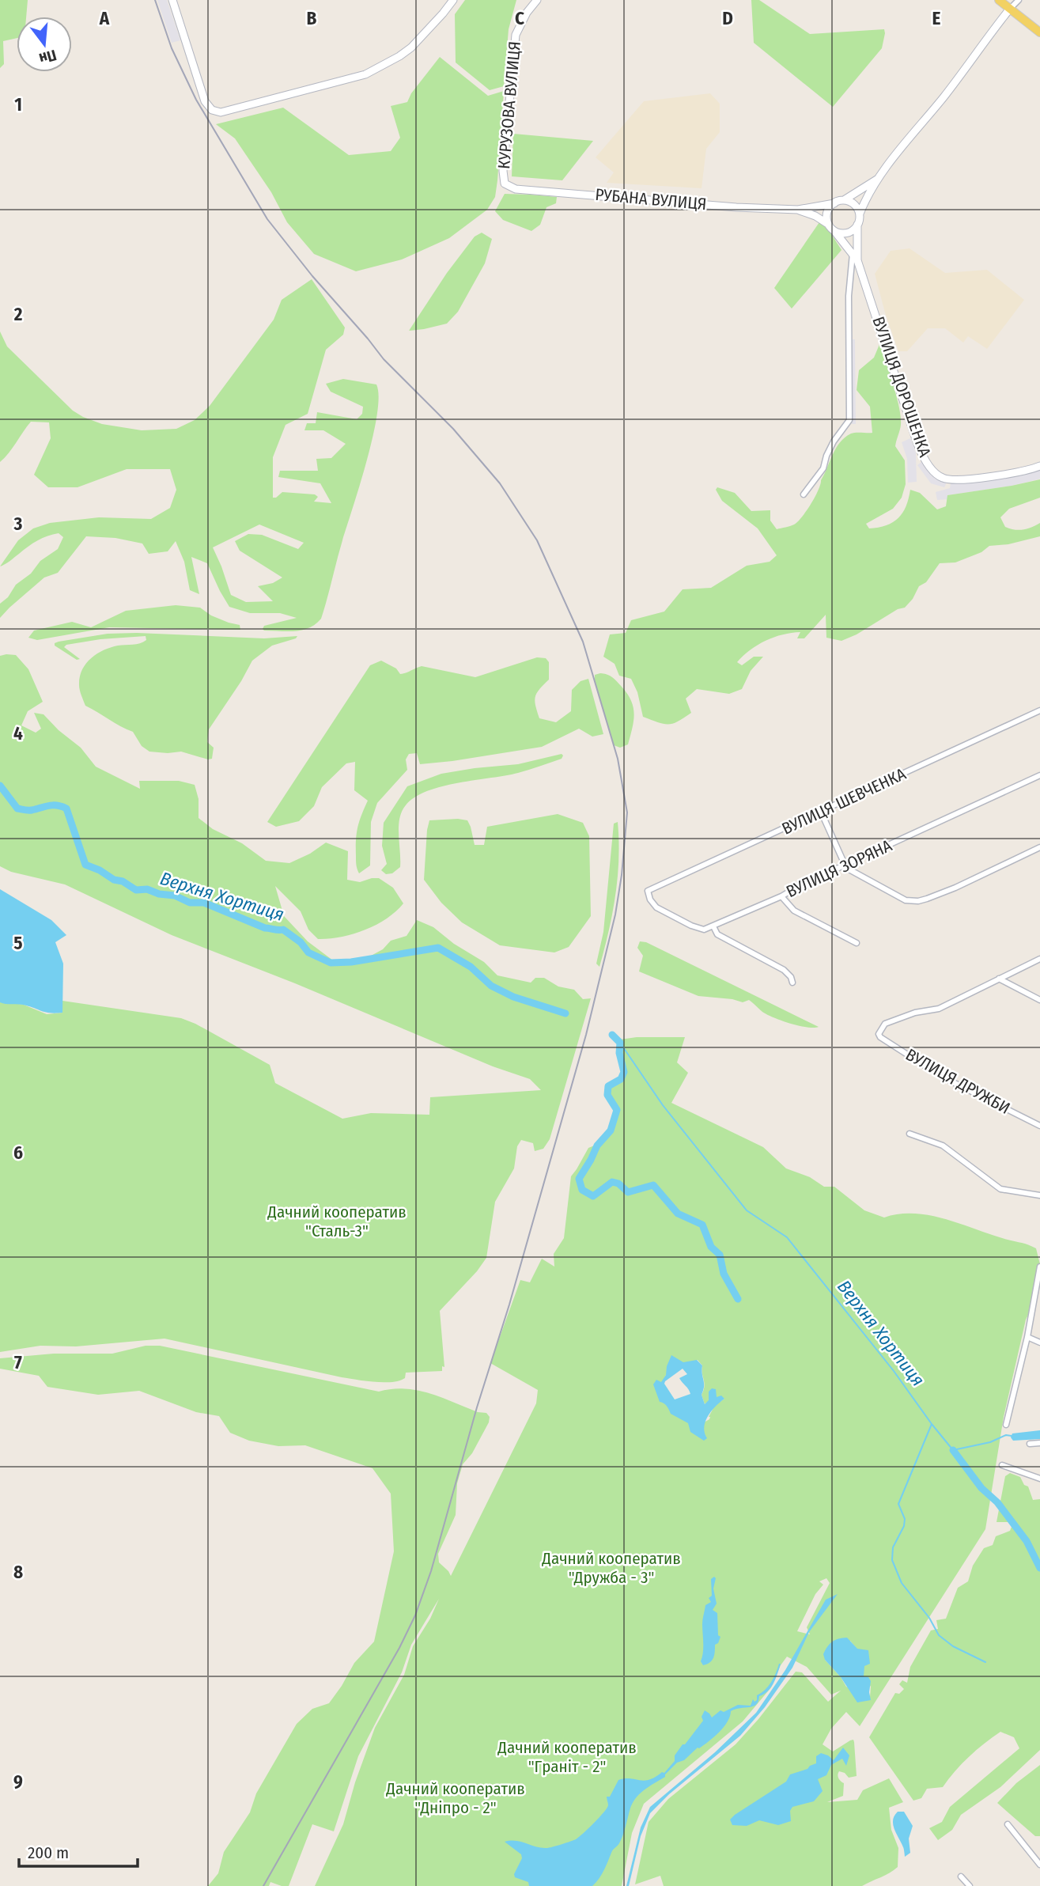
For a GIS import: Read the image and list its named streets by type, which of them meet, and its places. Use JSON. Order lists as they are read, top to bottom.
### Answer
{
  "streets": {
    "street": [
      "КУРУЗОВА ВУЛИЦЯ",
      "РУБАНА ВУЛИЦЯ",
      "ВУЛИЦЯ ДОРОШЕНКА",
      "ВУЛИЦЯ ШЕВЧЕНКА",
      "ВУЛИЦЯ ЗОРЯНА",
      "ВУЛИЦЯ ДРУЖБИ"
    ]
  },
  "crossings": [
    ["КУРУЗОВА ВУЛИЦЯ", "РУБАНА ВУЛИЦЯ"],
    ["РУБАНА ВУЛИЦЯ", "ВУЛИЦЯ ДОРОШЕНКА"],
    ["ВУЛИЦЯ ШЕВЧЕНКА", "ВУЛИЦЯ ЗОРЯНА"]
  ],
  "water": ["Верхня Хортиця"],
  "parks": [
    "Дачний кооператив \"Сталь-3\"",
    "Дачний кооператив \"Дружба - 3\"",
    "Дачний кооператив \"Граніт - 2\"",
    "Дачний кооператив \"Дніпро - 2\""
  ],
  "scale_bar": "200 m",
  "north": "bottom",
  "grid": {
    "columns": [
      "A",
      "B",
      "C",
      "D",
      "E"
    ],
    "rows": [
      "1",
      "2",
      "3",
      "4",
      "5",
      "6",
      "7",
      "8",
      "9"
    ]
  }
}
